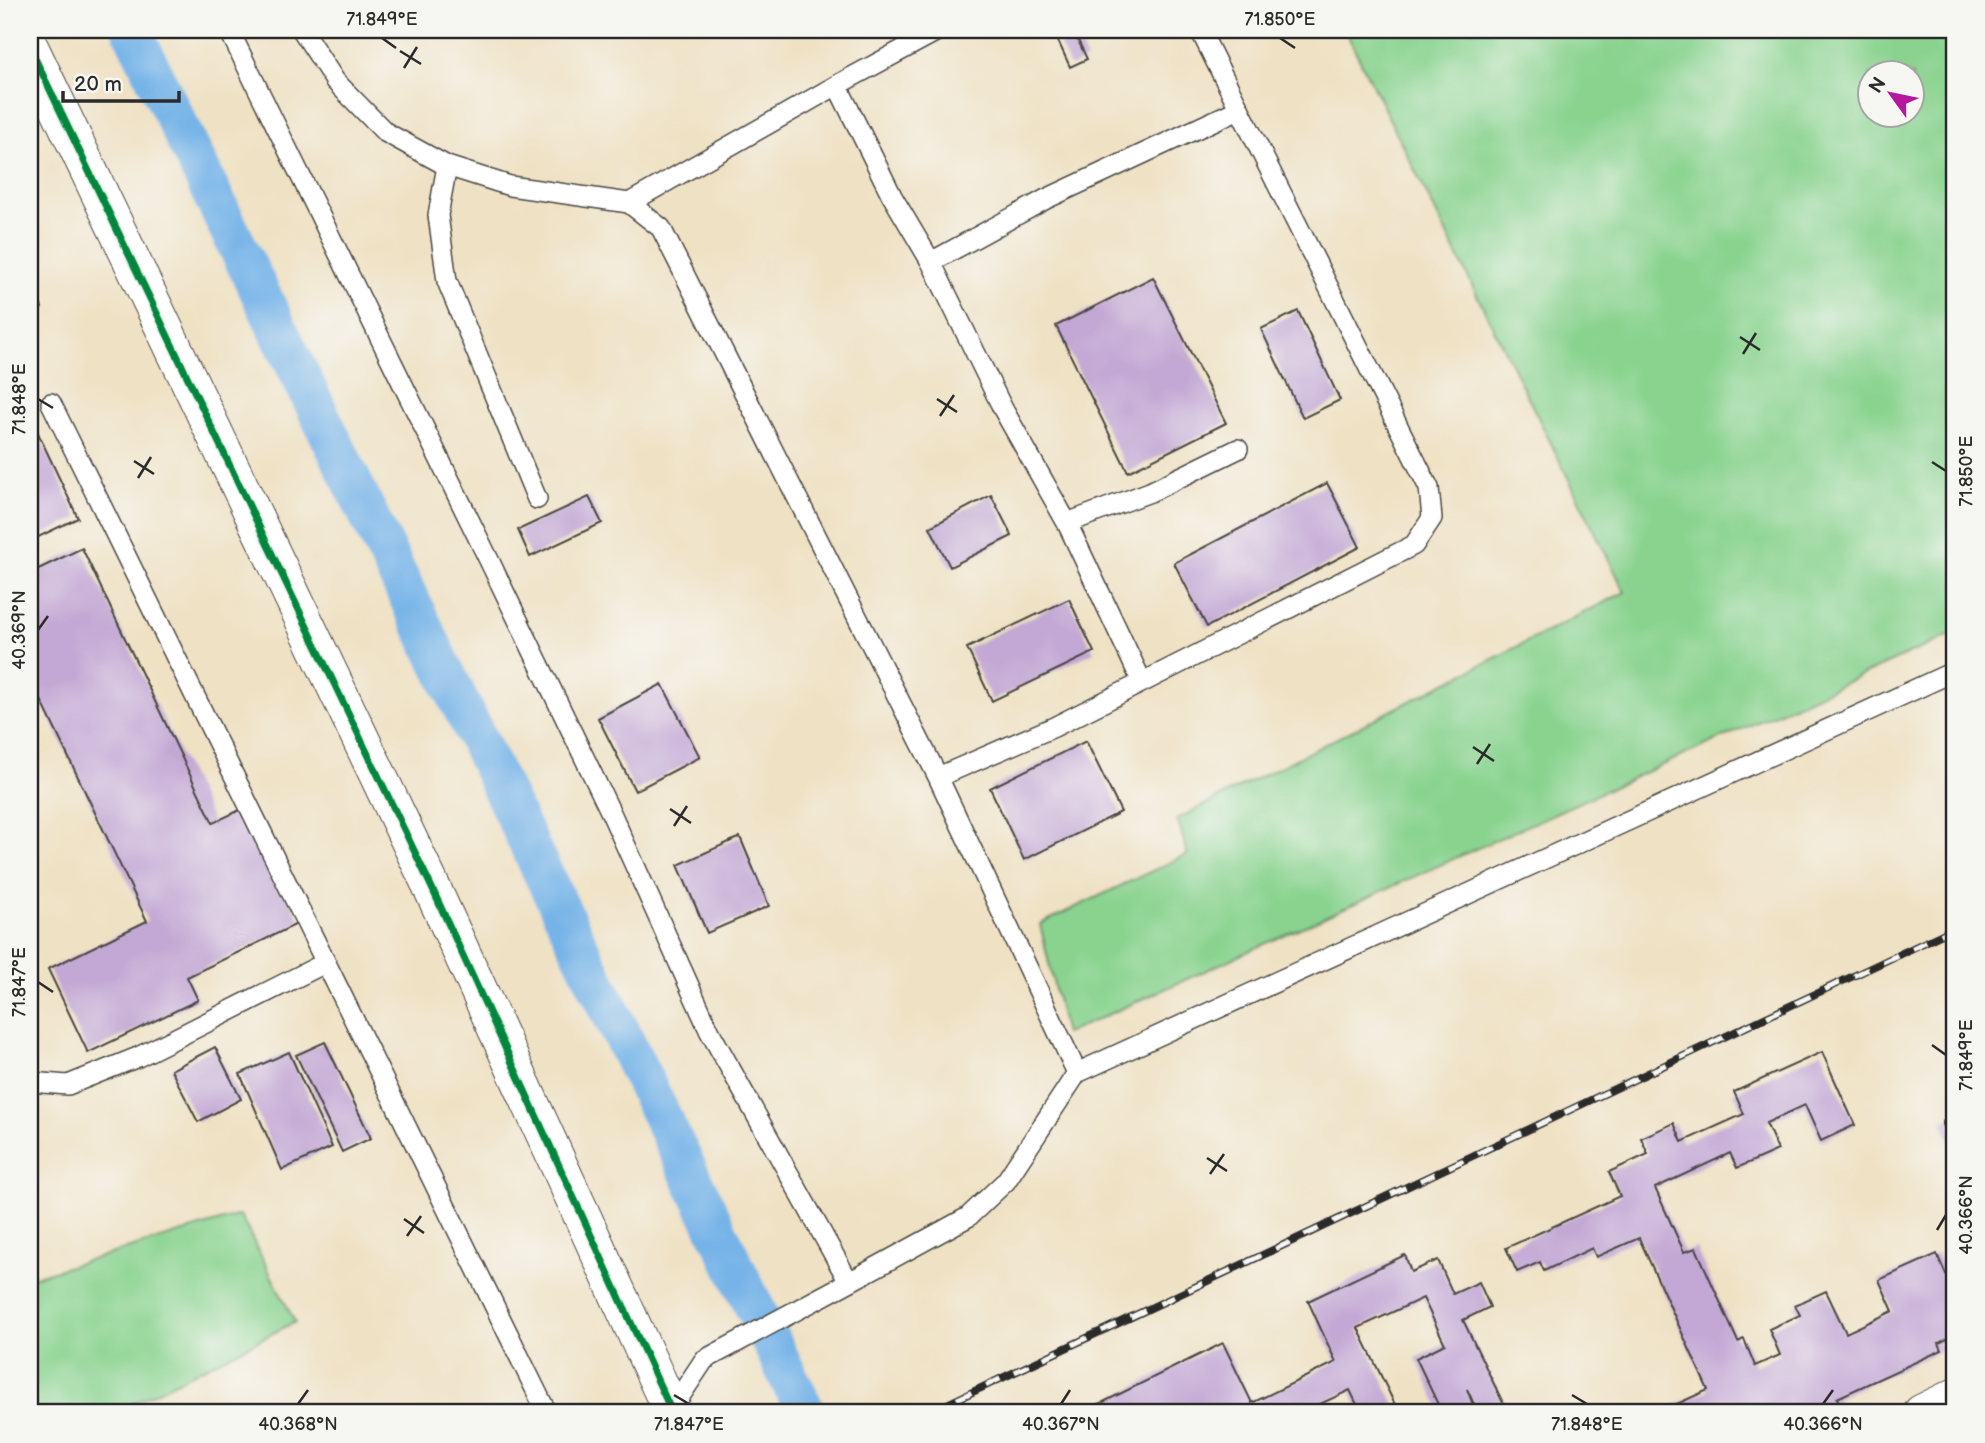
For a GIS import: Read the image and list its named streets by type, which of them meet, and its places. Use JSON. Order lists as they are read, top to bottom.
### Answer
{
  "scale_bar": "20 m",
  "north": "top left",
  "coordinates": [
    "71.849°E",
    "71.850°E",
    "71.848°E",
    "40.369°N",
    "71.847°E",
    "40.366°N",
    "40.368°N",
    "40.367°N"
  ]
}
